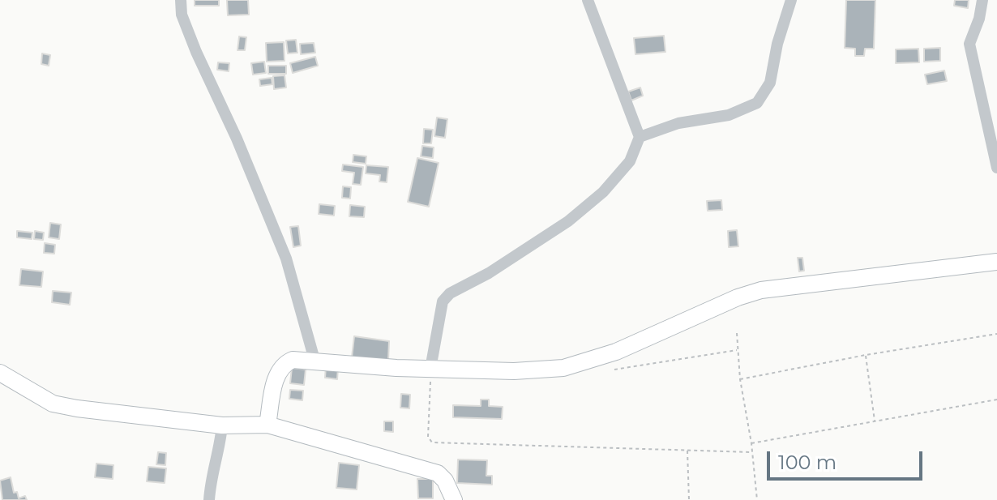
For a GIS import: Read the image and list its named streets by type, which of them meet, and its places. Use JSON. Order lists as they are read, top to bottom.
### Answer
{
  "scale_bar": "100 m"
}
